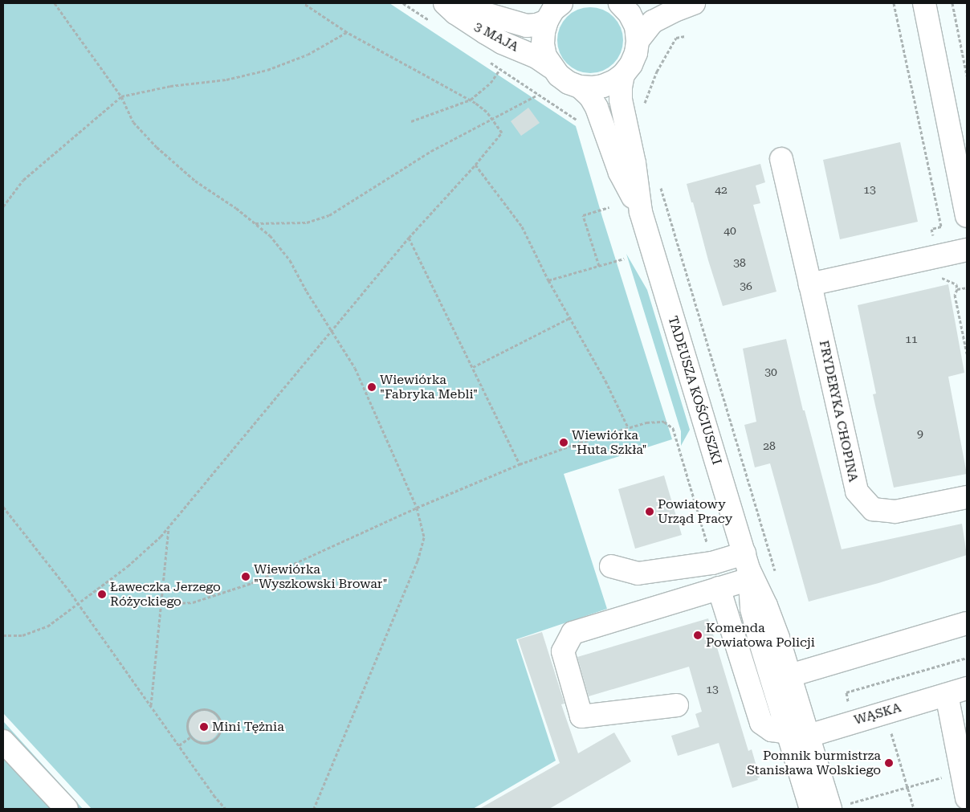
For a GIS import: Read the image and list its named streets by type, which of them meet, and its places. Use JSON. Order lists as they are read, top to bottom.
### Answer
{
  "streets": {
    "main road": [
      "3 MAJA",
      "TADEUSZA KOŚCIUSZKI",
      "FRYDERYKA CHOPINA",
      "WĄSKA"
    ]
  },
  "crossings": [
    ["TADEUSZA KOŚCIUSZKI", "WĄSKA"]
  ],
  "places": [
    "Wiewiórka \"Fabryka Mebli\"",
    "Wiewiórka \"Huta Szkła\"",
    "Powiatowy Urząd Pracy",
    "Wiewiórka \"Wyszkowski Browar\"",
    "Ławeczka Jerzego Różyckiego",
    "Komenda Powiatowa Policji",
    "Mini Tężnia",
    "Pomnik burmistrza Stanisława Wolskiego"
  ],
  "house_numbers": [
    "42",
    "13",
    "40",
    "38",
    "36",
    "11",
    "30",
    "9",
    "28",
    "13"
  ]
}
